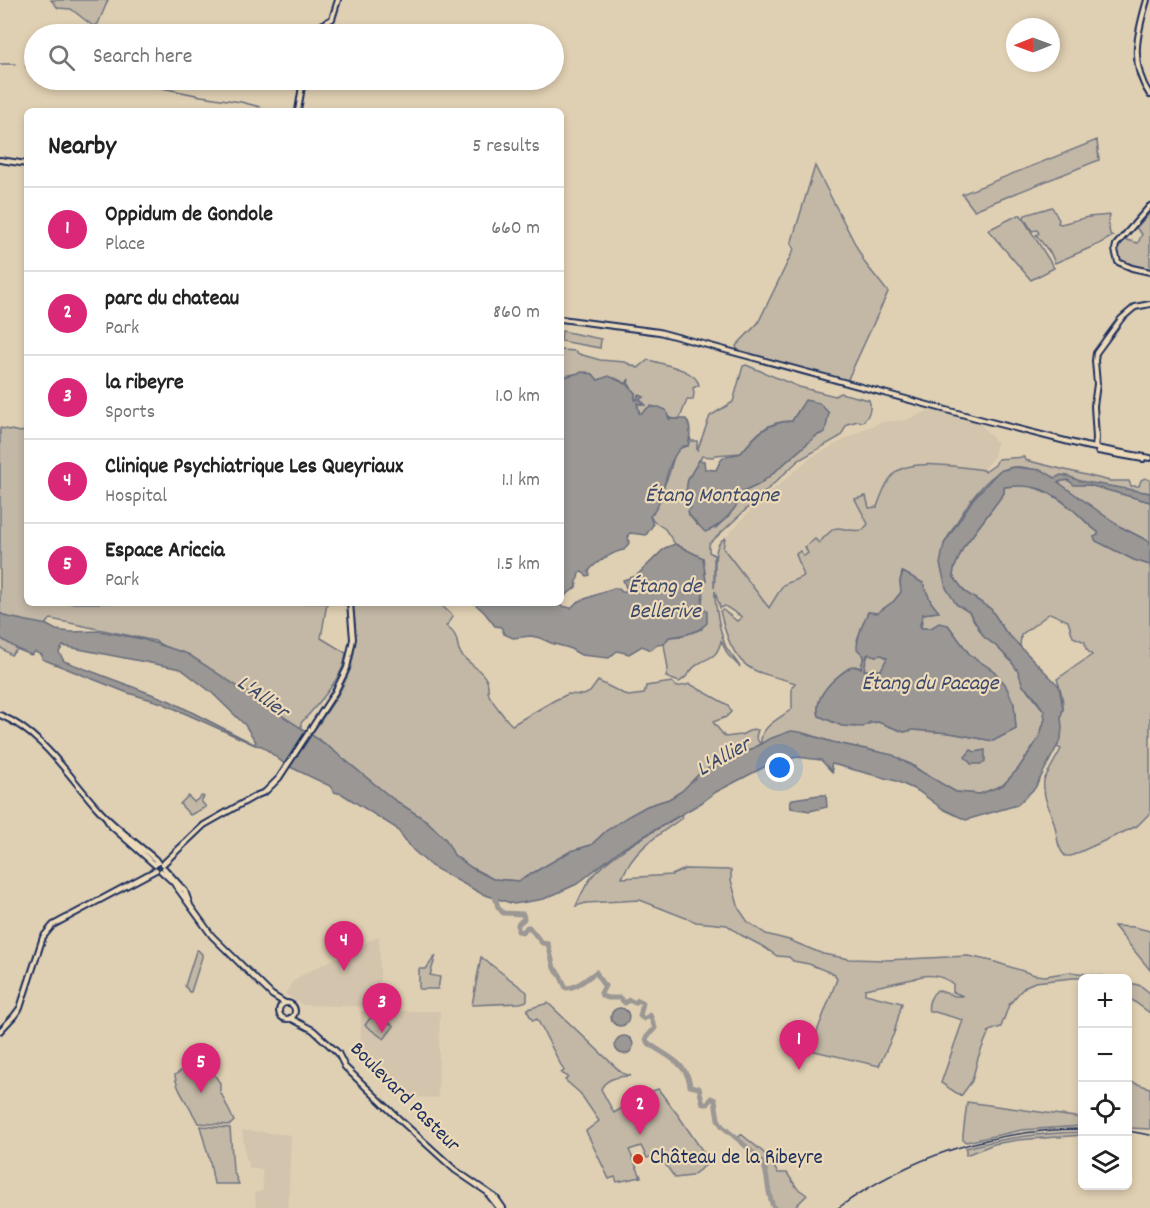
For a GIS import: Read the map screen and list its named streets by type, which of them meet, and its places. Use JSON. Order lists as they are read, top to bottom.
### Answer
{
  "streets": {
    "street": ["Boulevard Pasteur"]
  },
  "water": [
    "Étang Montagne",
    "Étang de Bellerive",
    "Étang du Pacage",
    "L'Allier"
  ],
  "places": ["Château de la Ribeyre"],
  "north": "left",
  "page": {
    "search": "Search here",
    "heading": ["Nearby", "5 results"],
    "list": [
      {
        "mark": "1",
        "name": "Oppidum de Gondole",
        "note": "Place",
        "value": "660 m"
      },
      {
        "mark": "2",
        "name": "parc du chateau",
        "note": "Park",
        "value": "860 m"
      },
      {
        "mark": "3",
        "name": "la ribeyre",
        "note": "Sports",
        "value": "1.0 km"
      },
      {
        "mark": "4",
        "name": "Clinique Psychiatrique Les Queyriaux",
        "note": "Hospital",
        "value": "1.1 km"
      },
      {
        "mark": "5",
        "name": "Espace Ariccia",
        "note": "Park",
        "value": "1.5 km"
      }
    ],
    "pins": [
      "4",
      "3",
      "1",
      "5",
      "2"
    ],
    "map_buttons": ["+", "−"]
  }
}
